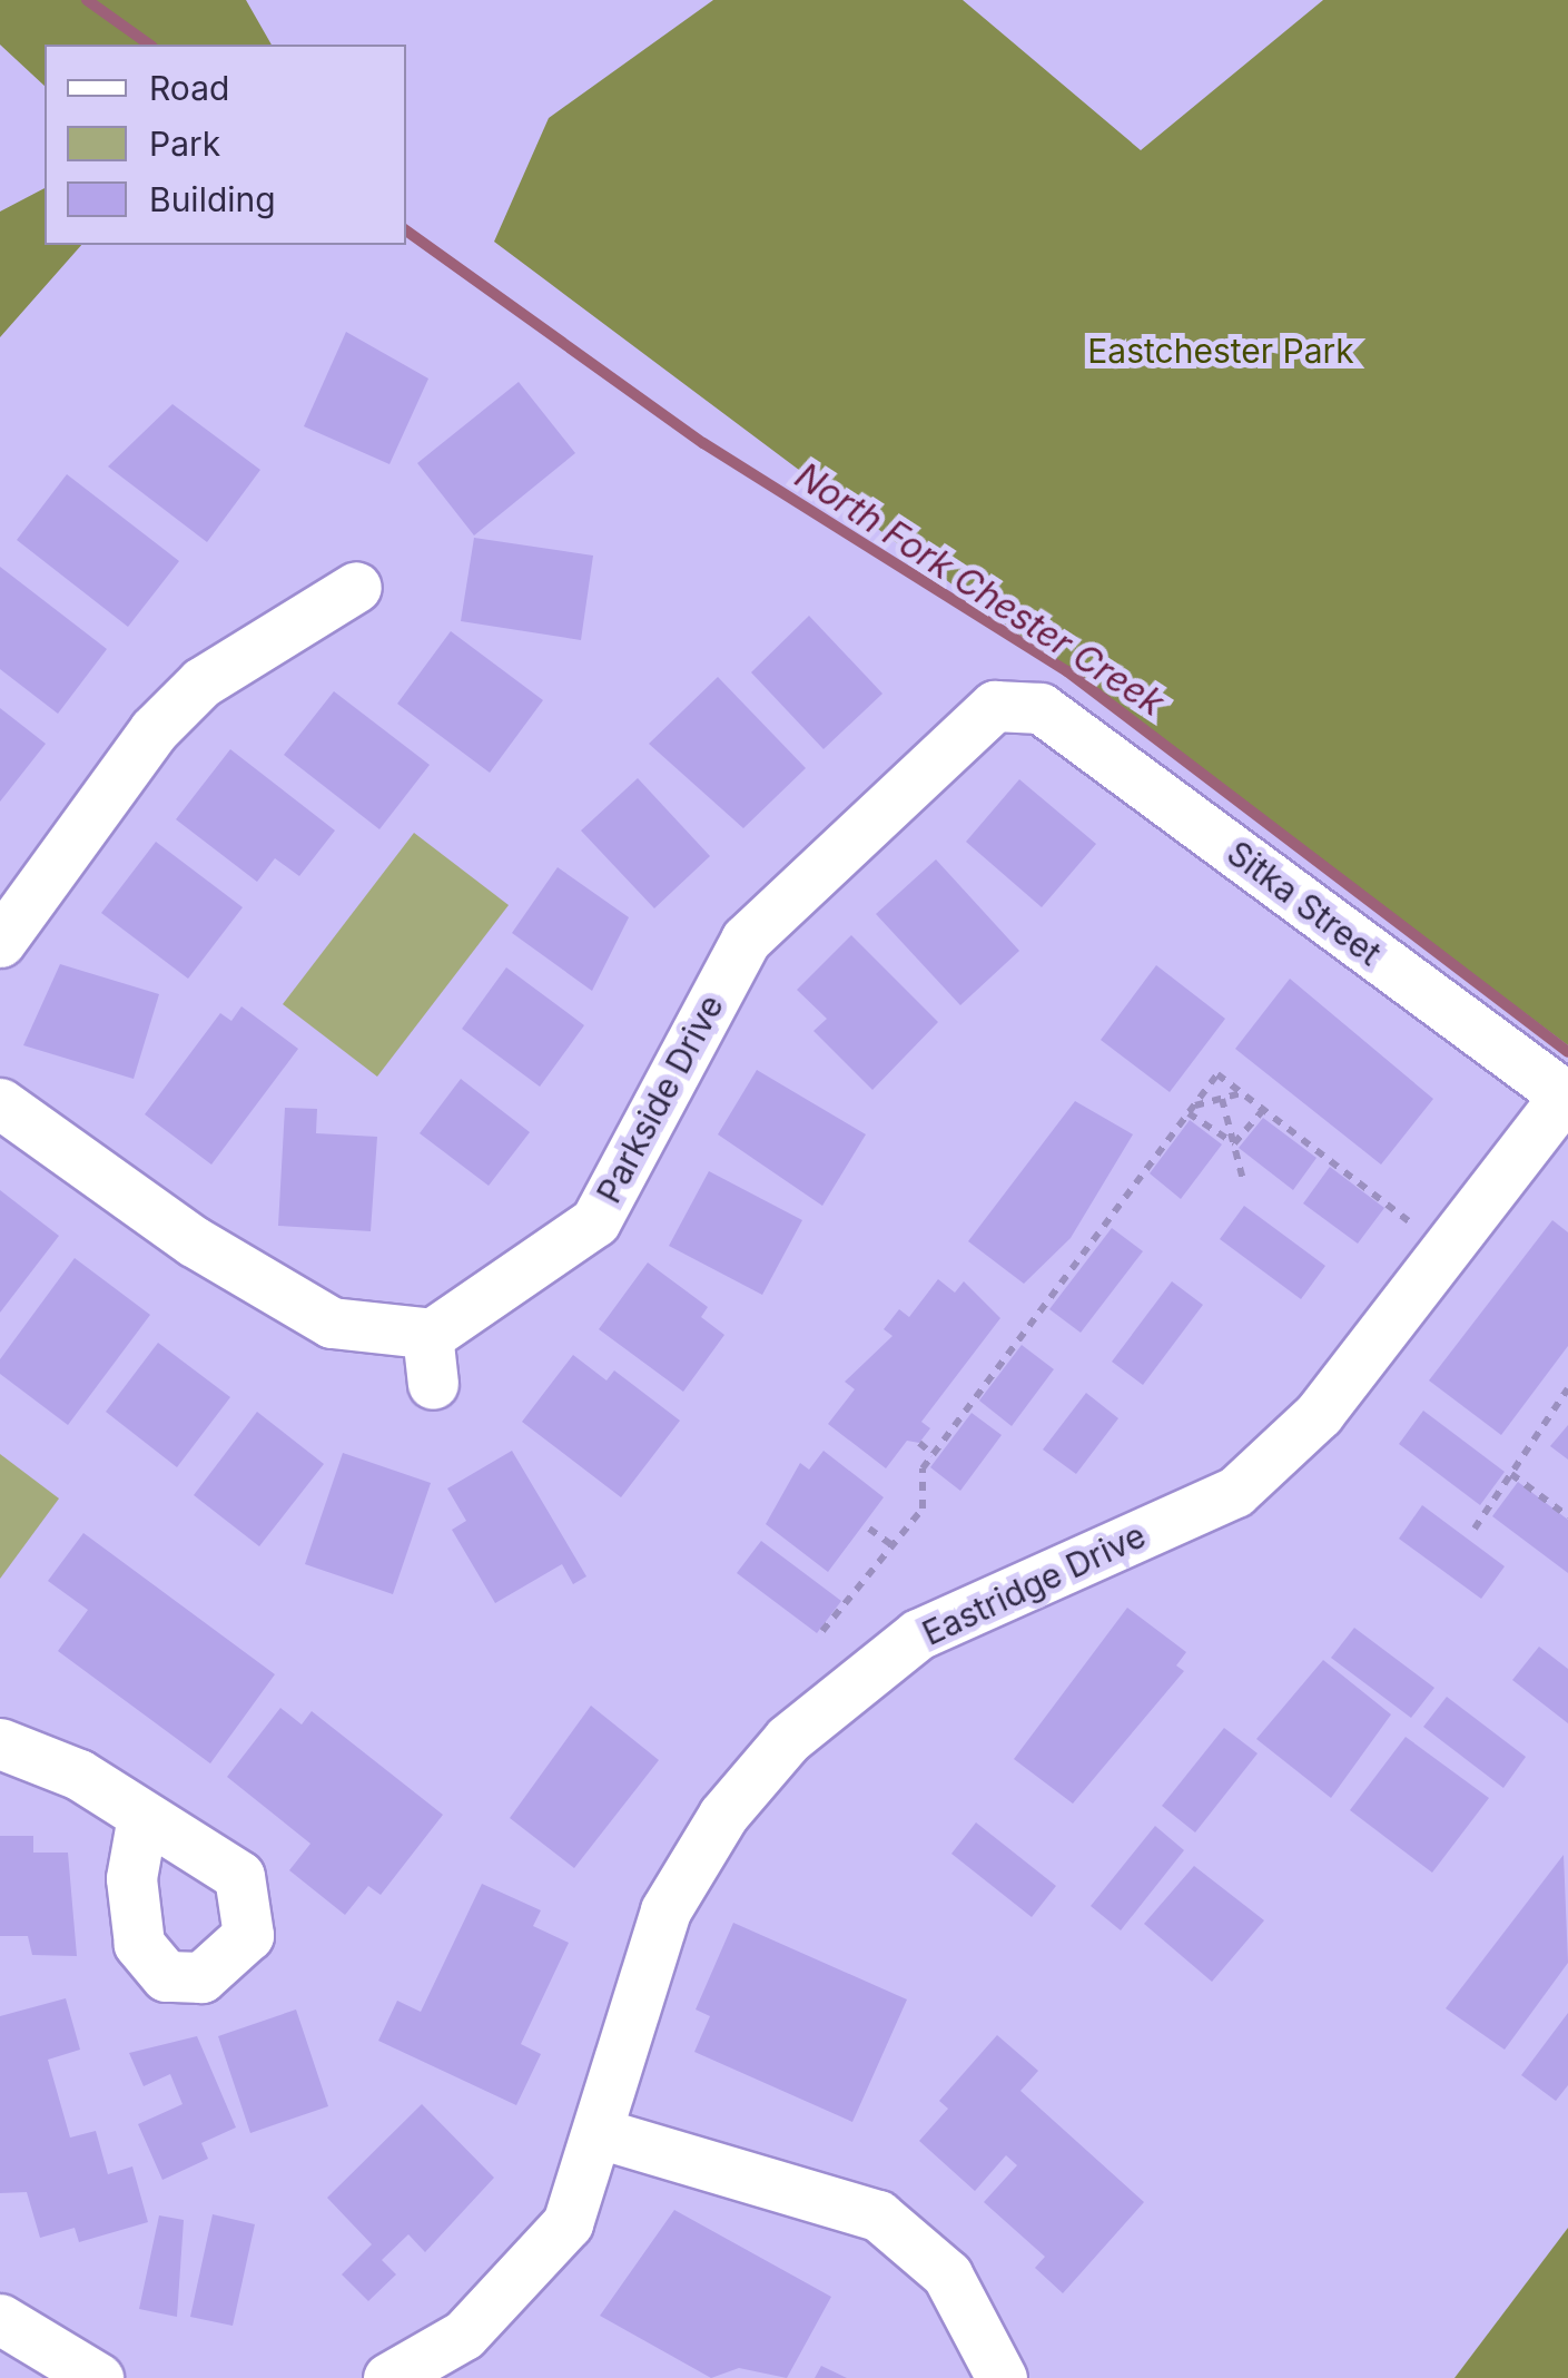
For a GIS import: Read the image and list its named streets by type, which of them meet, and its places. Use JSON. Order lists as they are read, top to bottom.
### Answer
{
  "streets": {
    "street": ["Sitka Street", "Parkside Drive", "Eastridge Drive"]
  },
  "crossings": [
    ["Sitka Street", "Parkside Drive"],
    ["Sitka Street", "Eastridge Drive"]
  ],
  "water": ["North Fork Chester Creek"],
  "parks": ["Eastchester Park"],
  "legend": ["Road", "Park", "Building"]
}
